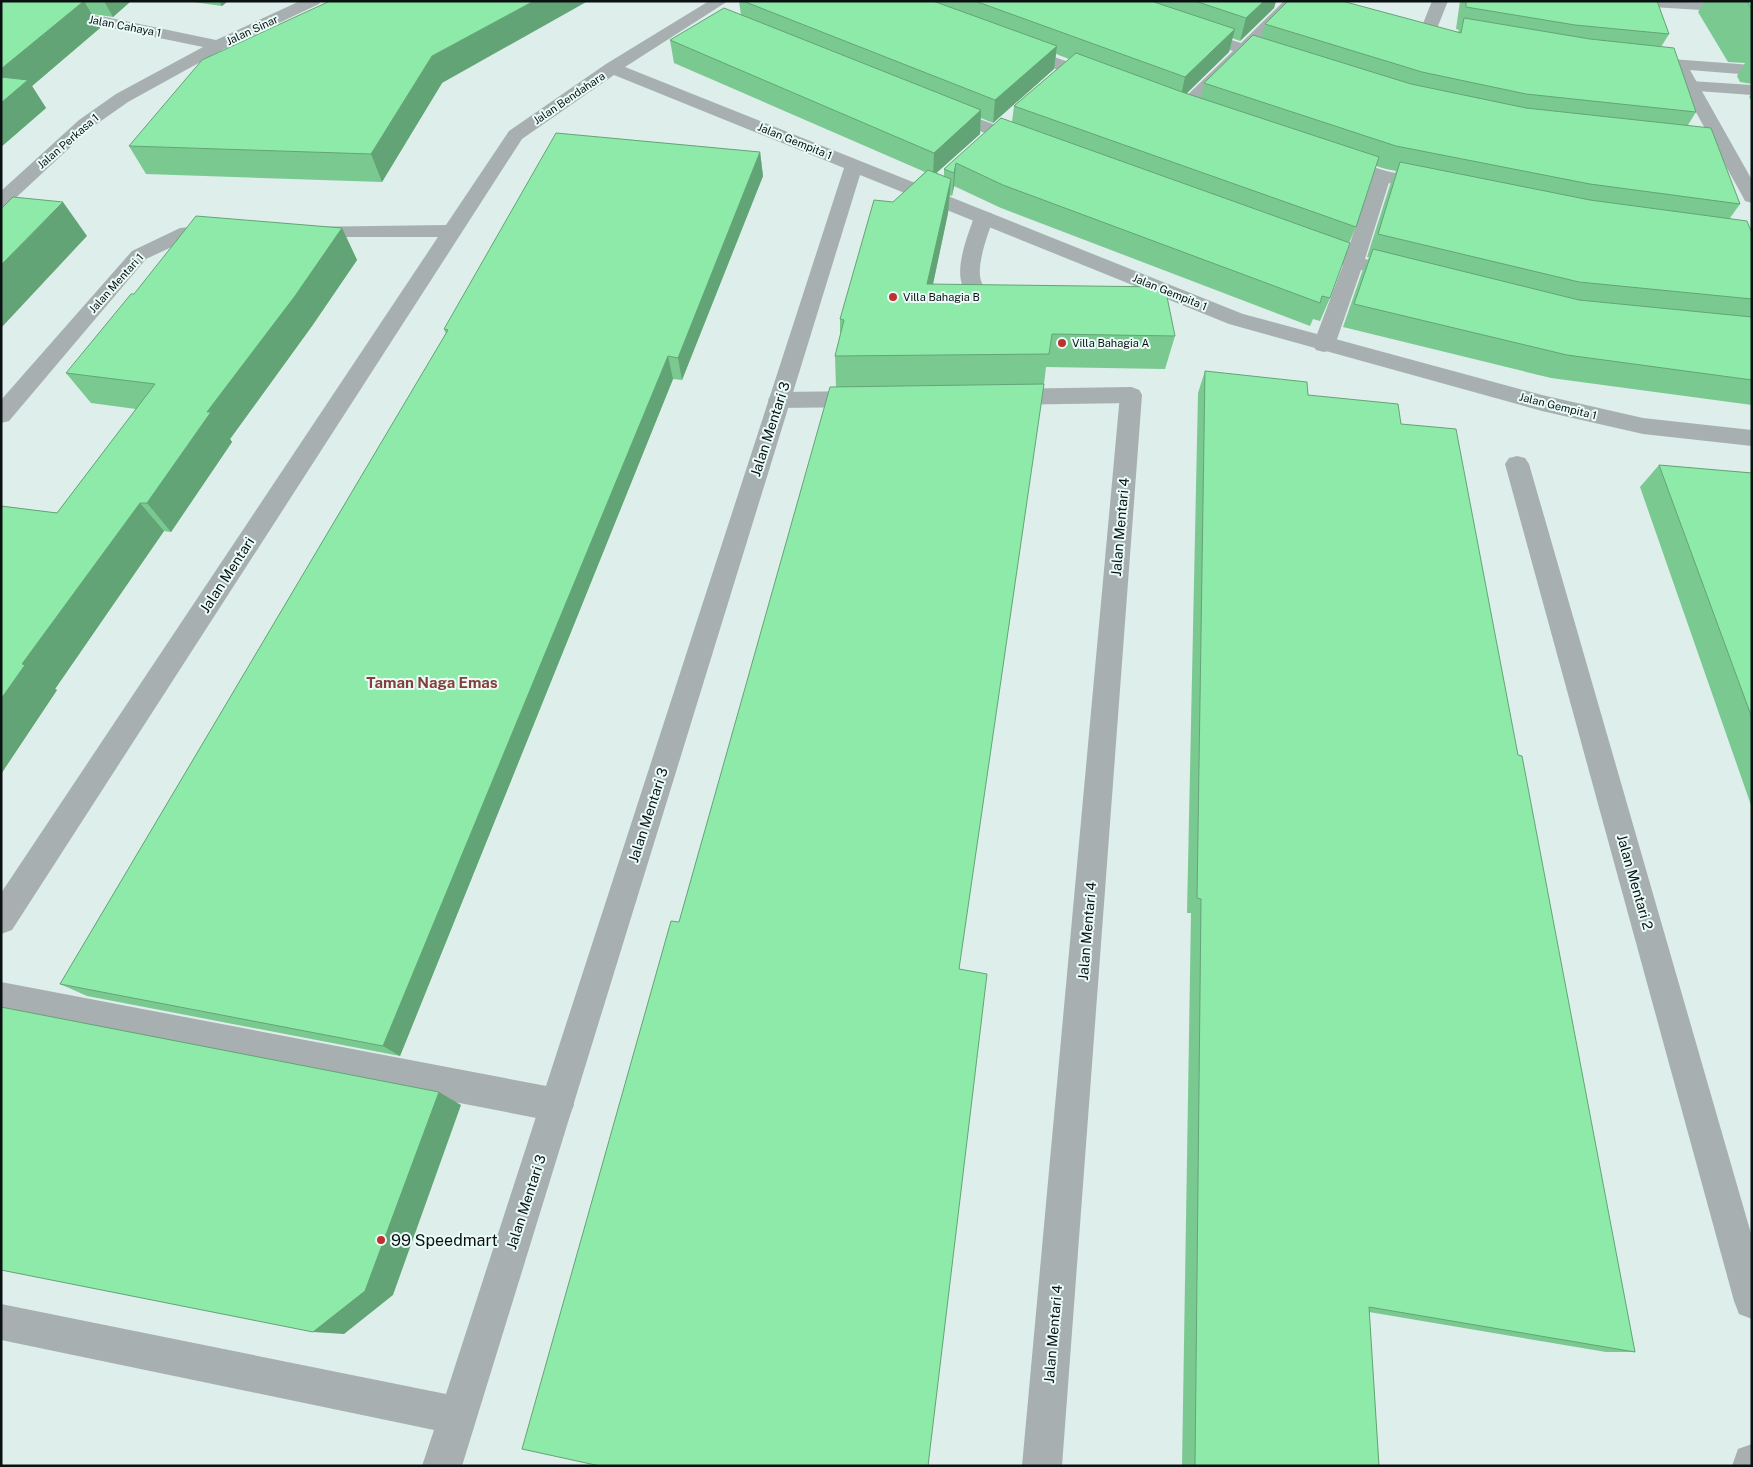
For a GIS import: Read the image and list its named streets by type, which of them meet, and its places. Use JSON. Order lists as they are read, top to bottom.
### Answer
{
  "streets": {
    "street": [
      "Jalan Cahaya 1",
      "Jalan Sinar",
      "Jalan Bendahara",
      "Jalan Perkasa 1",
      "Jalan Gempita 1",
      "Jalan Mentari 1",
      "Jalan Mentari 3",
      "Jalan Mentari 4",
      "Jalan Mentari",
      "Jalan Mentari 2"
    ]
  },
  "crossings": [
    ["Jalan Cahaya 1", "Jalan Sinar"],
    ["Jalan Cahaya 1", "Jalan Perkasa 1"],
    ["Jalan Sinar", "Jalan Perkasa 1"],
    ["Jalan Bendahara", "Jalan Gempita 1"],
    ["Jalan Bendahara", "Jalan Mentari"],
    ["Jalan Gempita 1", "Jalan Mentari 3"]
  ],
  "districts": ["Taman Naga Emas"],
  "places": ["Villa Bahagia B", "Villa Bahagia A", "99 Speedmart"]
}
